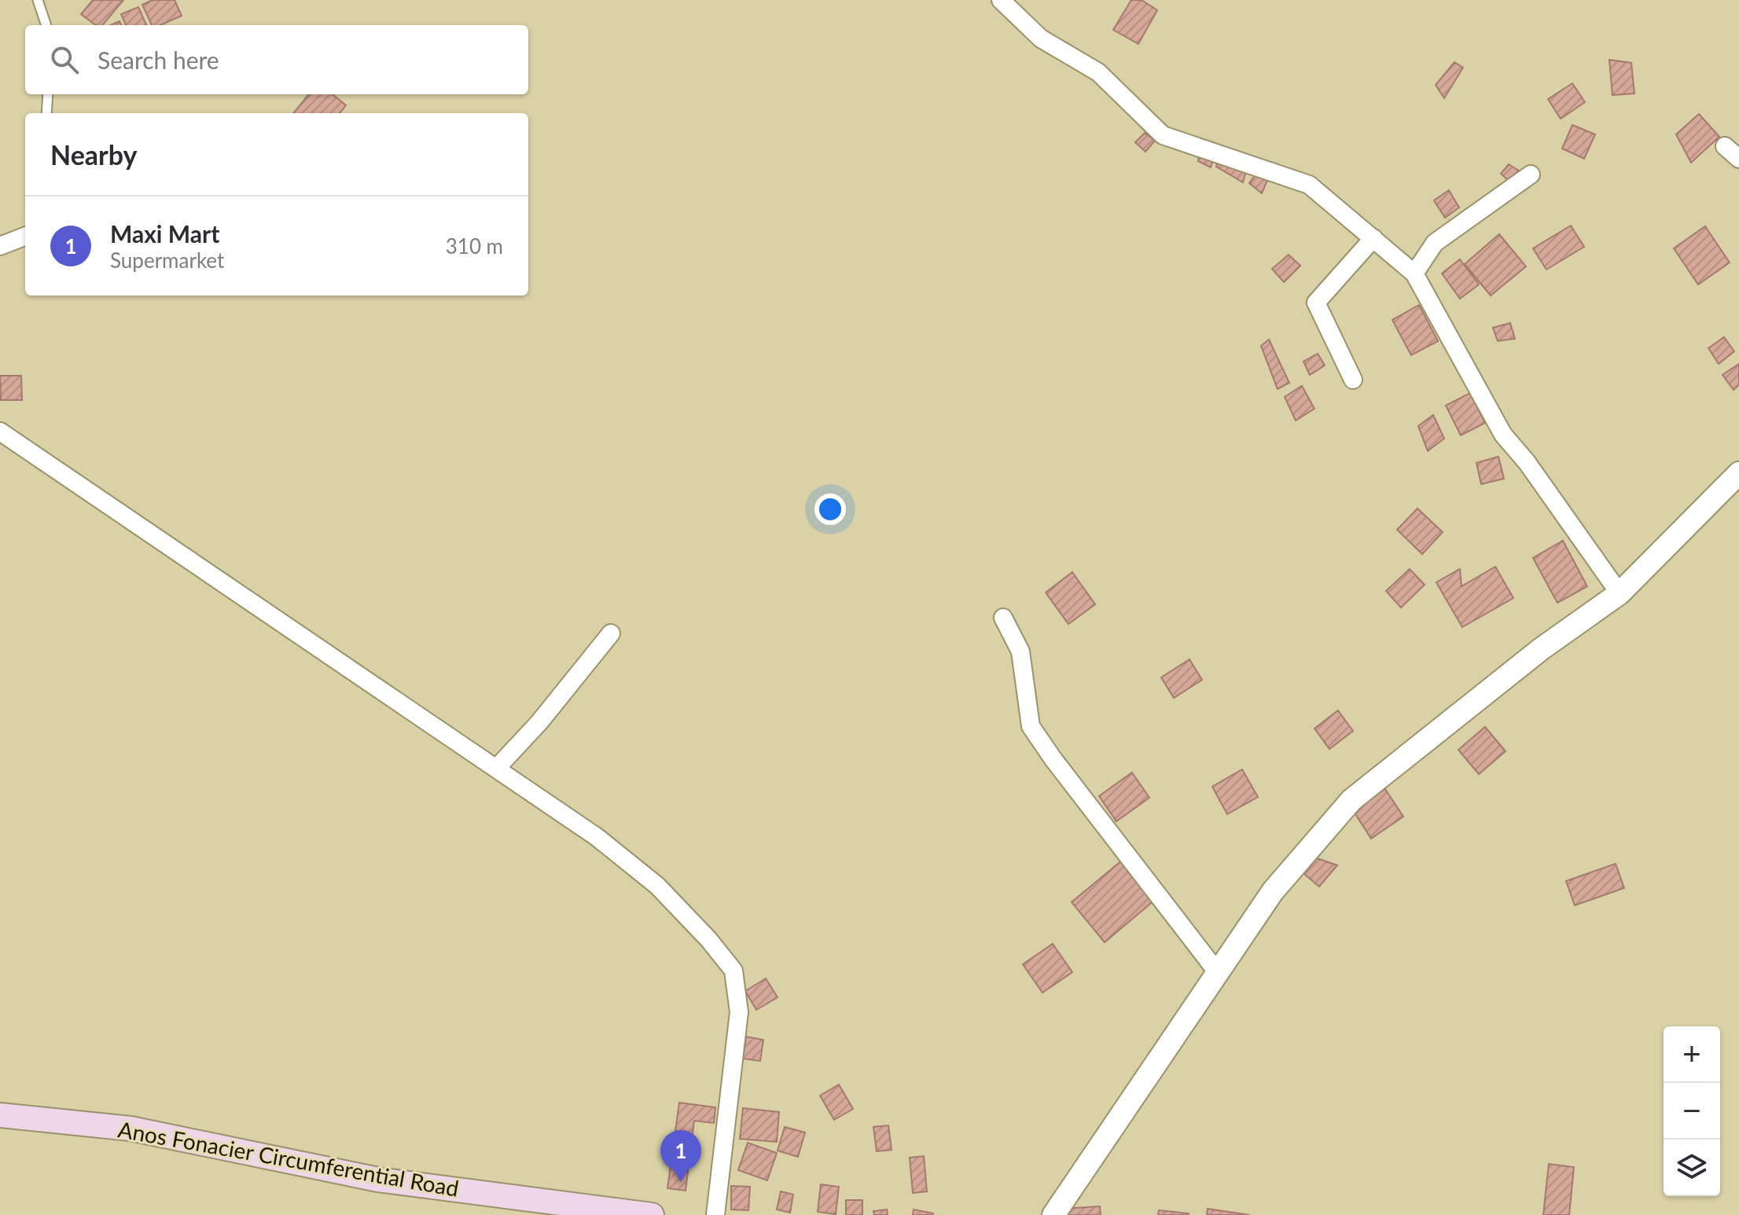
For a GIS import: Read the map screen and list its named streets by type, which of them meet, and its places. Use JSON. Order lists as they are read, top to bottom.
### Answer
{
  "streets": {
    "main road": ["Anos Fonacier Circumferential Road"]
  },
  "page": {
    "search": "Search here",
    "heading": "Nearby",
    "list": [
      {
        "mark": "1",
        "name": "Maxi Mart",
        "note": "Supermarket",
        "value": "310 m"
      }
    ],
    "map_buttons": ["+", "−"],
    "pins": "1"
  }
}
